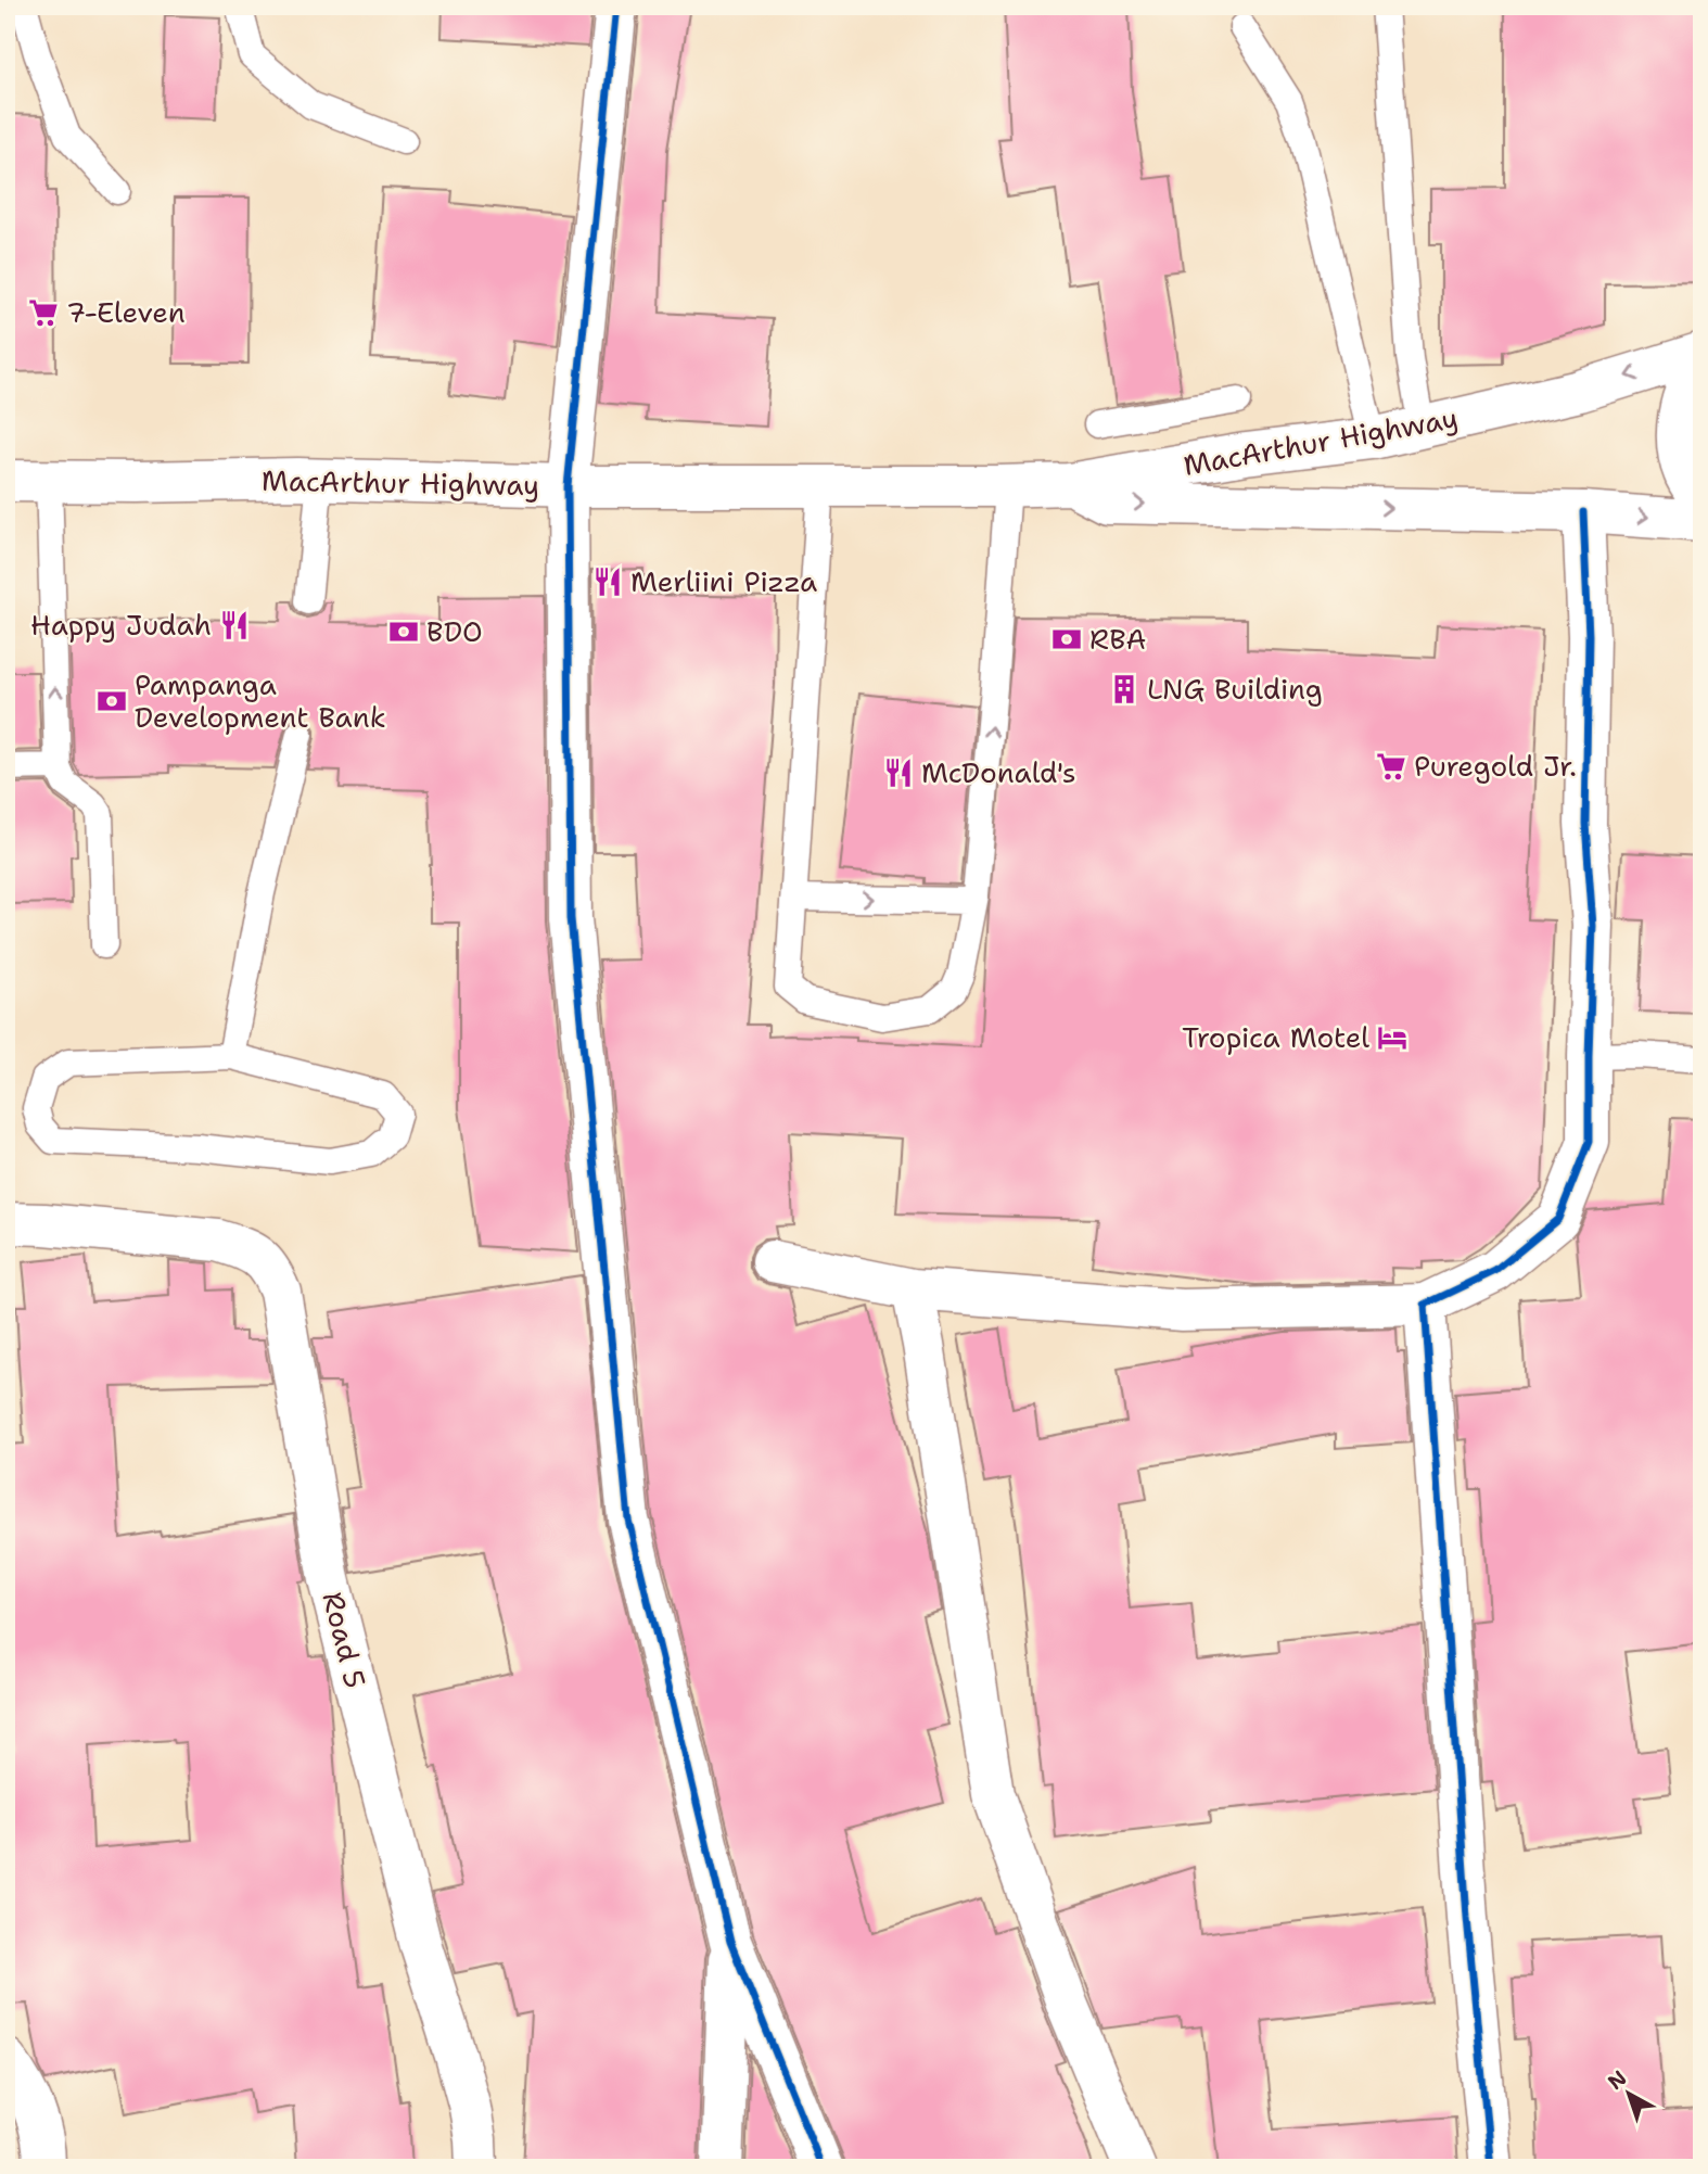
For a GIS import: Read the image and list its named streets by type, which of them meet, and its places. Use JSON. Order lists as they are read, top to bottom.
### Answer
{
  "streets": {
    "main road": ["MacArthur Highway", "Road 5"]
  },
  "places": {
    "supermarket": ["7-Eleven", "Puregold Jr."],
    "restaurant": ["Merliini Pizza", "Happy Judah", "McDonald's"],
    "bank": ["BDO", "RBA", "Pampanga Development Bank"],
    "building": ["LNG Building"],
    "hotel": ["Tropica Motel"]
  },
  "north": "top left"
}
